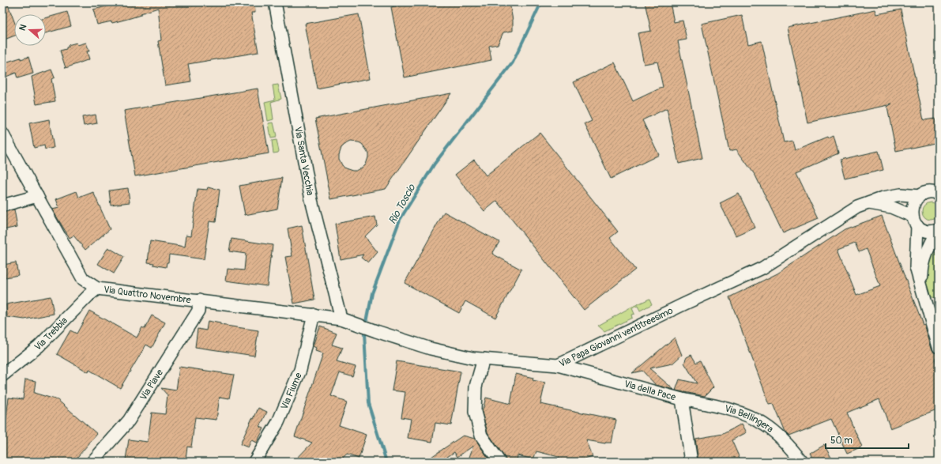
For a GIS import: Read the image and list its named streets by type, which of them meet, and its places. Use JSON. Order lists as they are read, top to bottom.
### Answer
{
  "streets": {
    "street": [
      "Via Santa Vecchia",
      "Via Quattro Novembre",
      "Via Trebbia",
      "Via Papa Giovanni ventitreesimo",
      "Via Piave",
      "Via della Pace",
      "Via Fiume",
      "Via Bellingera"
    ]
  },
  "crossings": [
    ["Via Santa Vecchia", "Via Quattro Novembre"],
    ["Via Santa Vecchia", "Via Papa Giovanni ventitreesimo"],
    ["Via Quattro Novembre", "Via Trebbia"],
    ["Via Quattro Novembre", "Via Papa Giovanni ventitreesimo"],
    ["Via Quattro Novembre", "Via Piave"],
    ["Via Quattro Novembre", "Via Fiume"],
    ["Via Papa Giovanni ventitreesimo", "Via della Pace"],
    ["Via della Pace", "Via Bellingera"]
  ],
  "water": ["Rio Toscio"],
  "scale_bar": "50 m",
  "north": "left"
}
